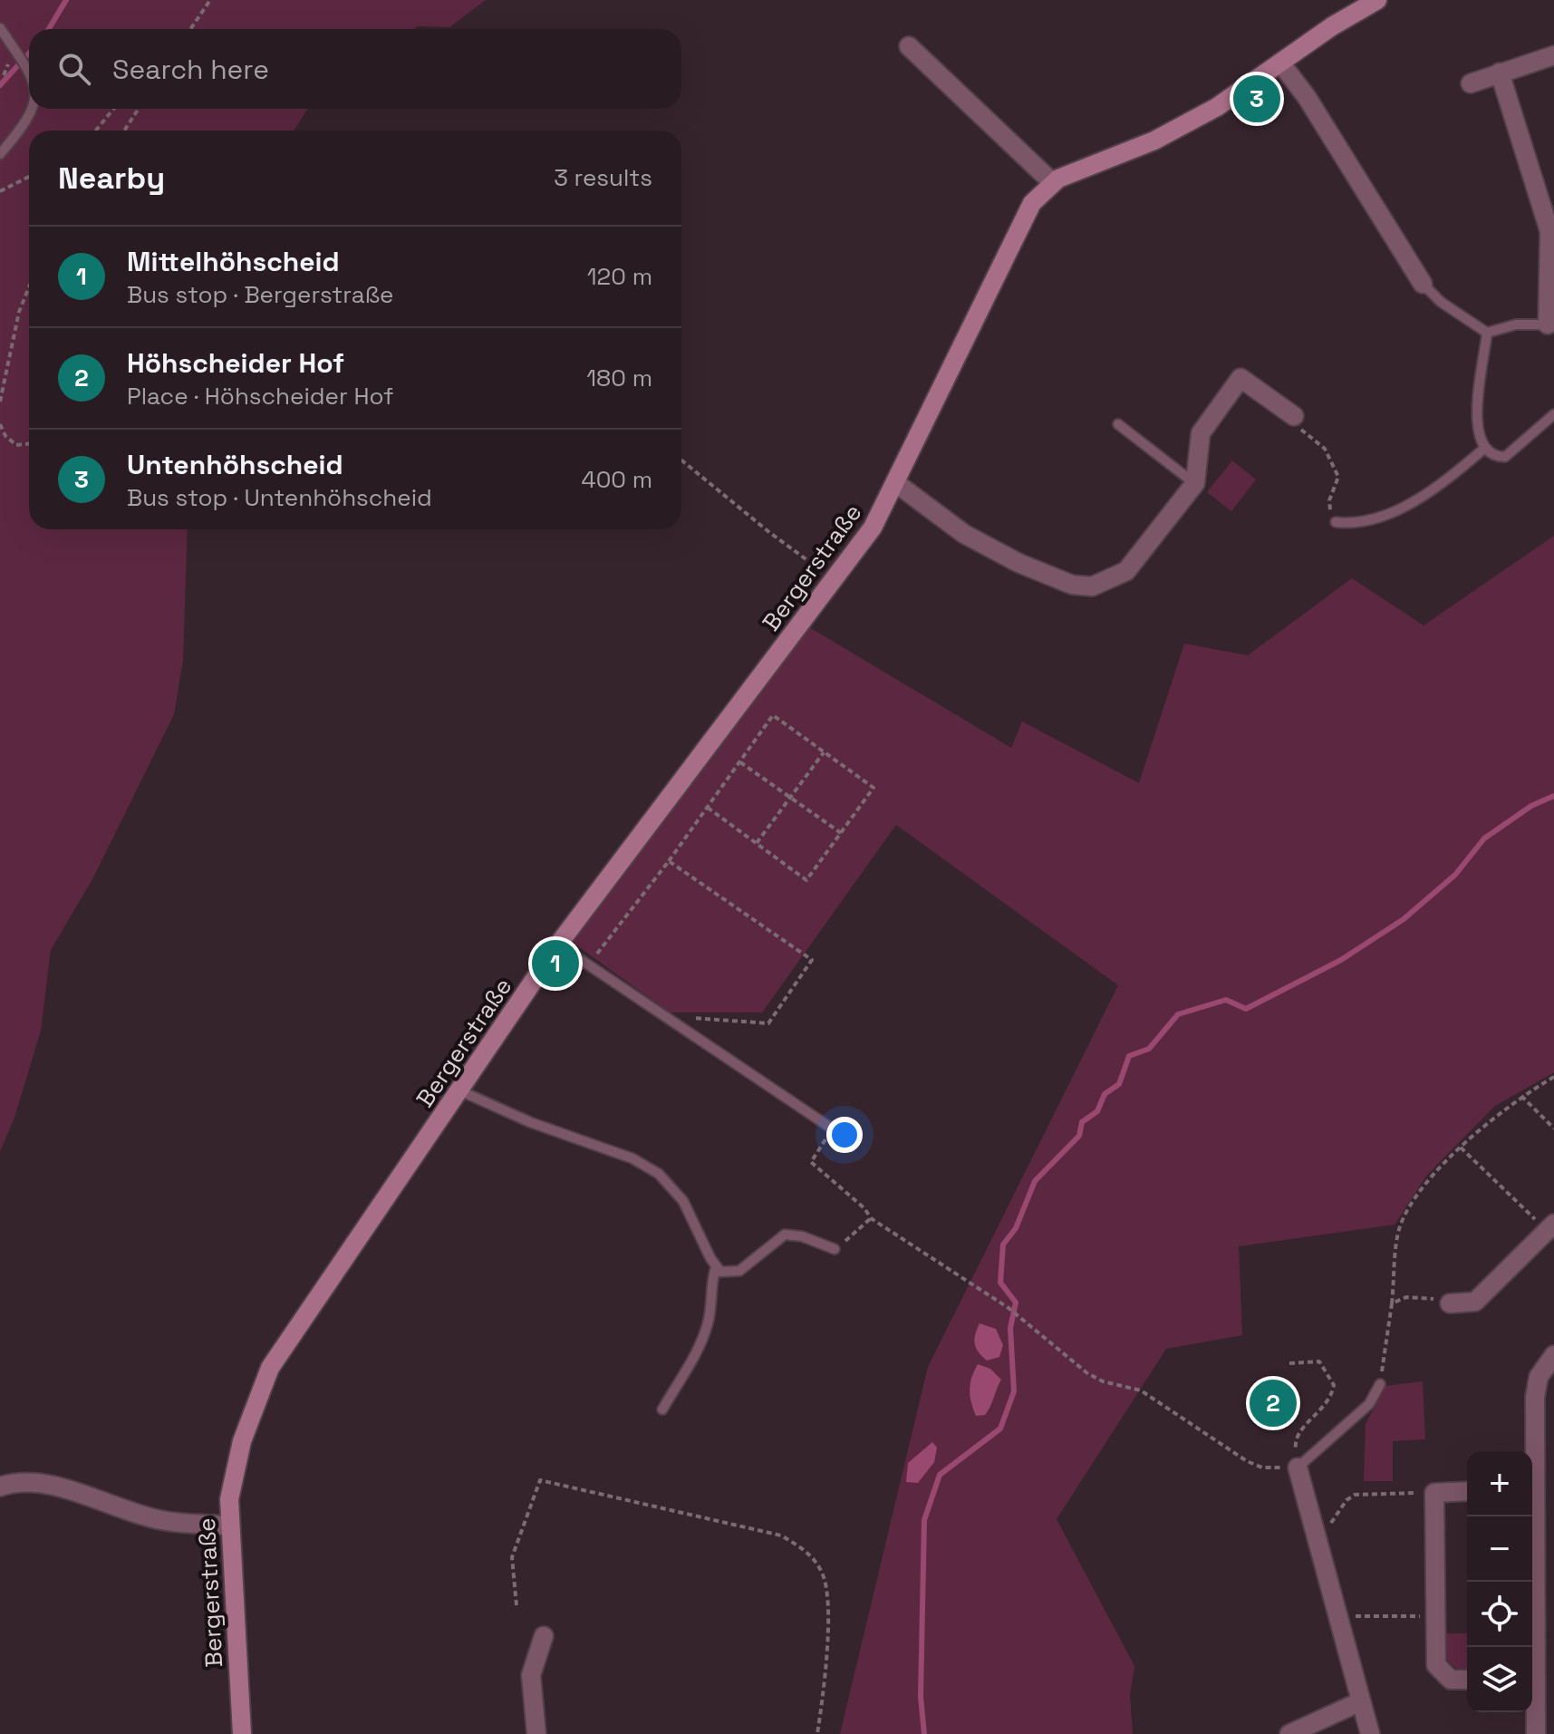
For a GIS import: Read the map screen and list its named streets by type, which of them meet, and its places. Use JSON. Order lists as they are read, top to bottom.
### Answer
{
  "streets": {
    "street": ["Bergerstraße"]
  },
  "page": {
    "search": "Search here",
    "pins": ["3", "1", "2"],
    "heading": ["Nearby", "3 results"],
    "list": [
      {
        "mark": "1",
        "name": "Mittelhöhscheid",
        "note": "Bus stop · Bergerstraße",
        "value": "120 m"
      },
      {
        "mark": "2",
        "name": "Höhscheider Hof",
        "note": "Place · Höhscheider Hof",
        "value": "180 m"
      },
      {
        "mark": "3",
        "name": "Untenhöhscheid",
        "note": "Bus stop · Untenhöhscheid",
        "value": "400 m"
      }
    ],
    "map_buttons": ["+", "−"]
  }
}
